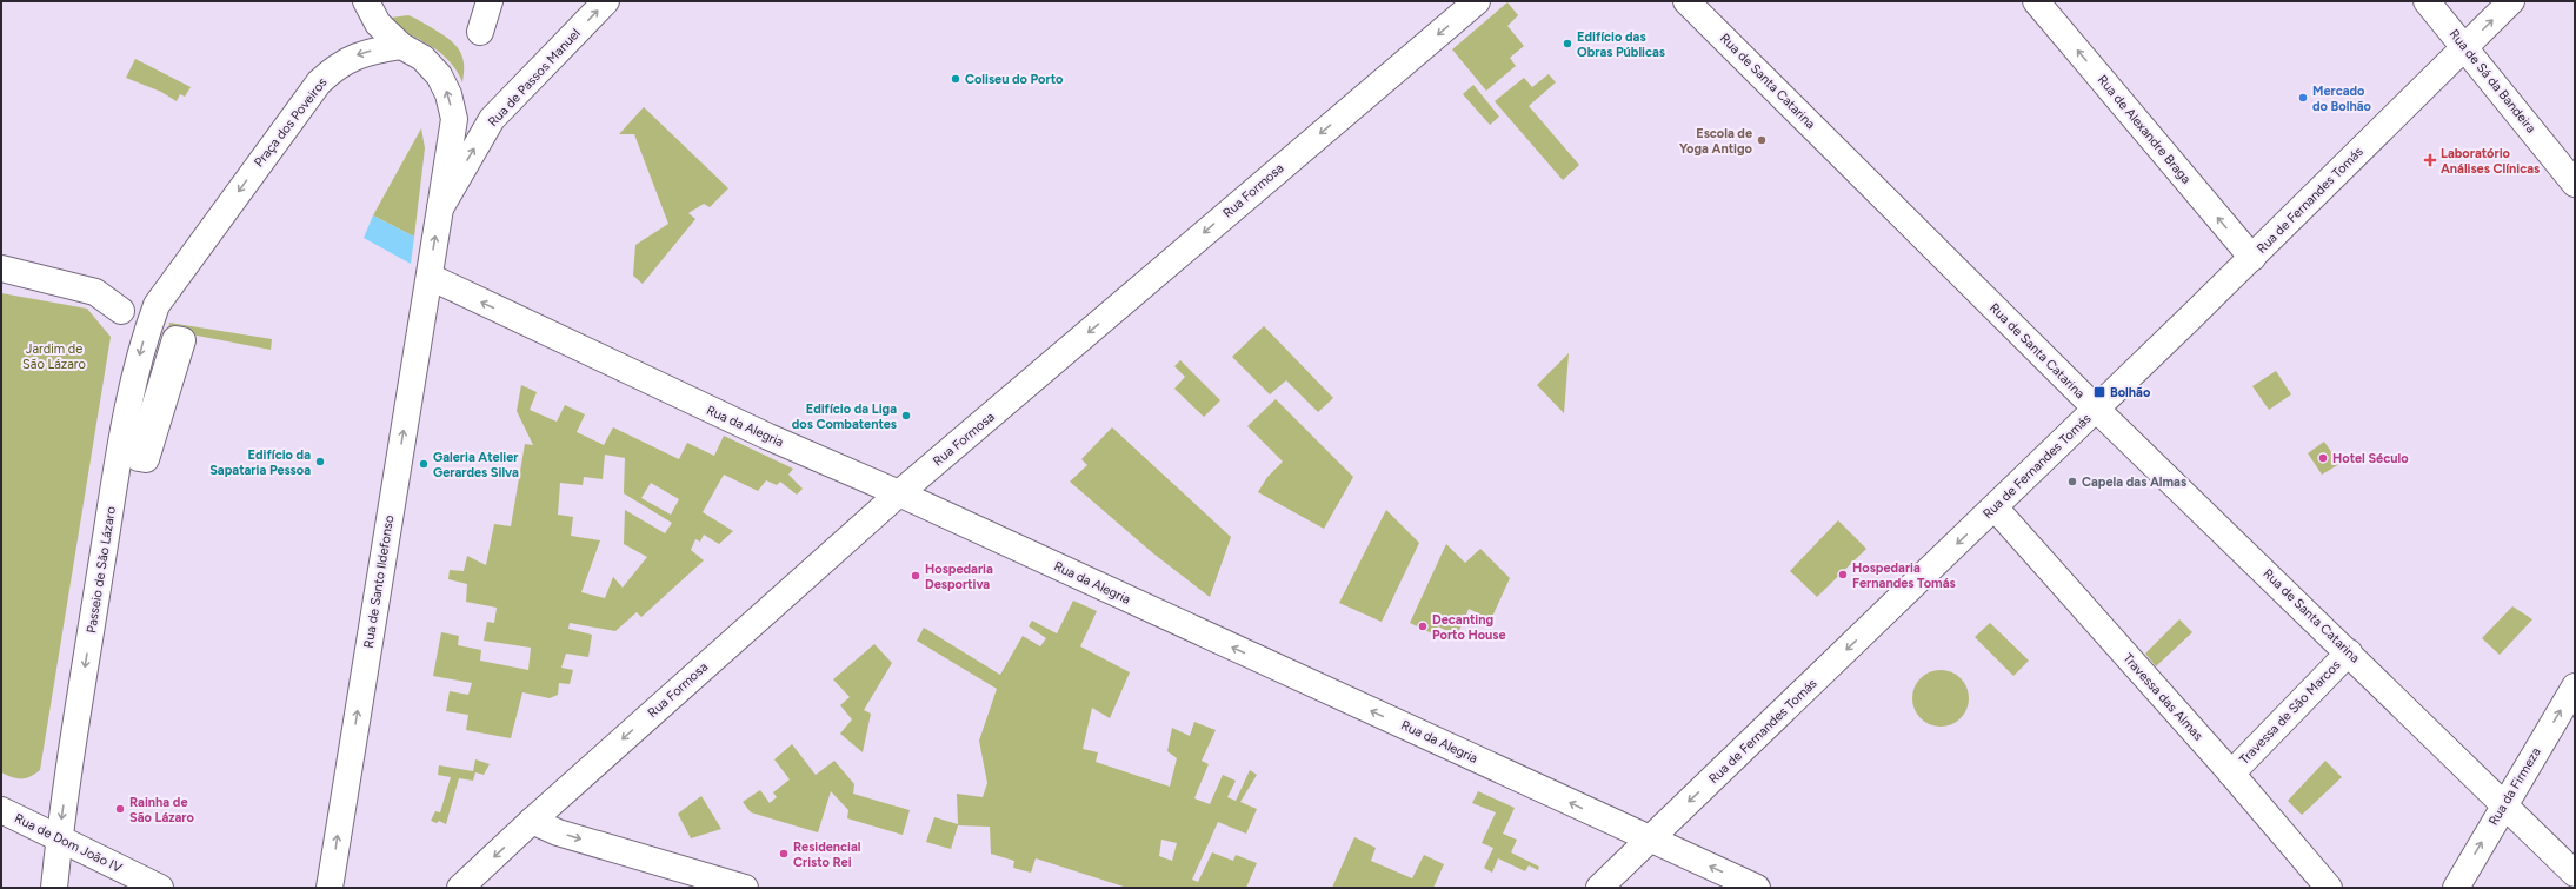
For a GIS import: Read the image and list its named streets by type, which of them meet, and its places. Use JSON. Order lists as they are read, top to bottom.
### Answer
{
  "streets": {
    "street": [
      "Rua de Passos Manuel",
      "Rua de Santa Catarina",
      "Rua de Sá da Bandeira",
      "Praça dos Poveiros",
      "Rua de Alexandre Braga",
      "Rua Formosa",
      "Rua de Fernandes Tomás",
      "Rua da Alegria",
      "Passeio de São Lázaro",
      "Rua de Santo Ildefonso",
      "Travessa das Almas",
      "Travessa de São Marcos",
      "Rua da Firmeza",
      "Rua de Dom João IV"
    ]
  },
  "crossings": [
    ["Rua de Santa Catarina", "Rua de Fernandes Tomás"],
    ["Rua de Santa Catarina", "Travessa de São Marcos"],
    ["Rua de Santa Catarina", "Rua da Firmeza"],
    ["Rua de Sá da Bandeira", "Rua de Fernandes Tomás"],
    ["Praça dos Poveiros", "Passeio de São Lázaro"],
    ["Rua de Alexandre Braga", "Rua de Fernandes Tomás"],
    ["Rua Formosa", "Rua da Alegria"],
    ["Rua de Fernandes Tomás", "Rua da Alegria"],
    ["Rua de Fernandes Tomás", "Travessa das Almas"],
    ["Rua da Alegria", "Rua de Santo Ildefonso"],
    ["Passeio de São Lázaro", "Rua de Dom João IV"],
    ["Travessa das Almas", "Travessa de São Marcos"]
  ],
  "one_way": [
    "Rua de Passos Manuel",
    "Praça dos Poveiros",
    "Rua de Alexandre Braga",
    "Rua Formosa",
    "Rua da Alegria",
    "Passeio de São Lázaro",
    "Rua de Santo Ildefonso",
    "Rua da Firmeza"
  ],
  "parks": ["Jardim de São Lázaro"],
  "places": {
    "other": [
      "Edifício das Obras Públicas",
      "Coliseu do Porto",
      "Mercado do Bolhão",
      "Escola de Yoga Antigo",
      "Edifício da Liga dos Combatentes",
      "Hotel Século",
      "Edifício da Sapataria Pessoa",
      "Galeria Atelier Gerardes Silva",
      "Capela das Almas",
      "Hospedaria Fernandes Tomás",
      "Hospedaria Desportiva",
      "Decanting Porto House",
      "Rainha de São Lázaro",
      "Residencial Cristo Rei"
    ],
    "health": ["Laboratório Análises Clínicas"],
    "transit": ["Bolhão"]
  }
}
